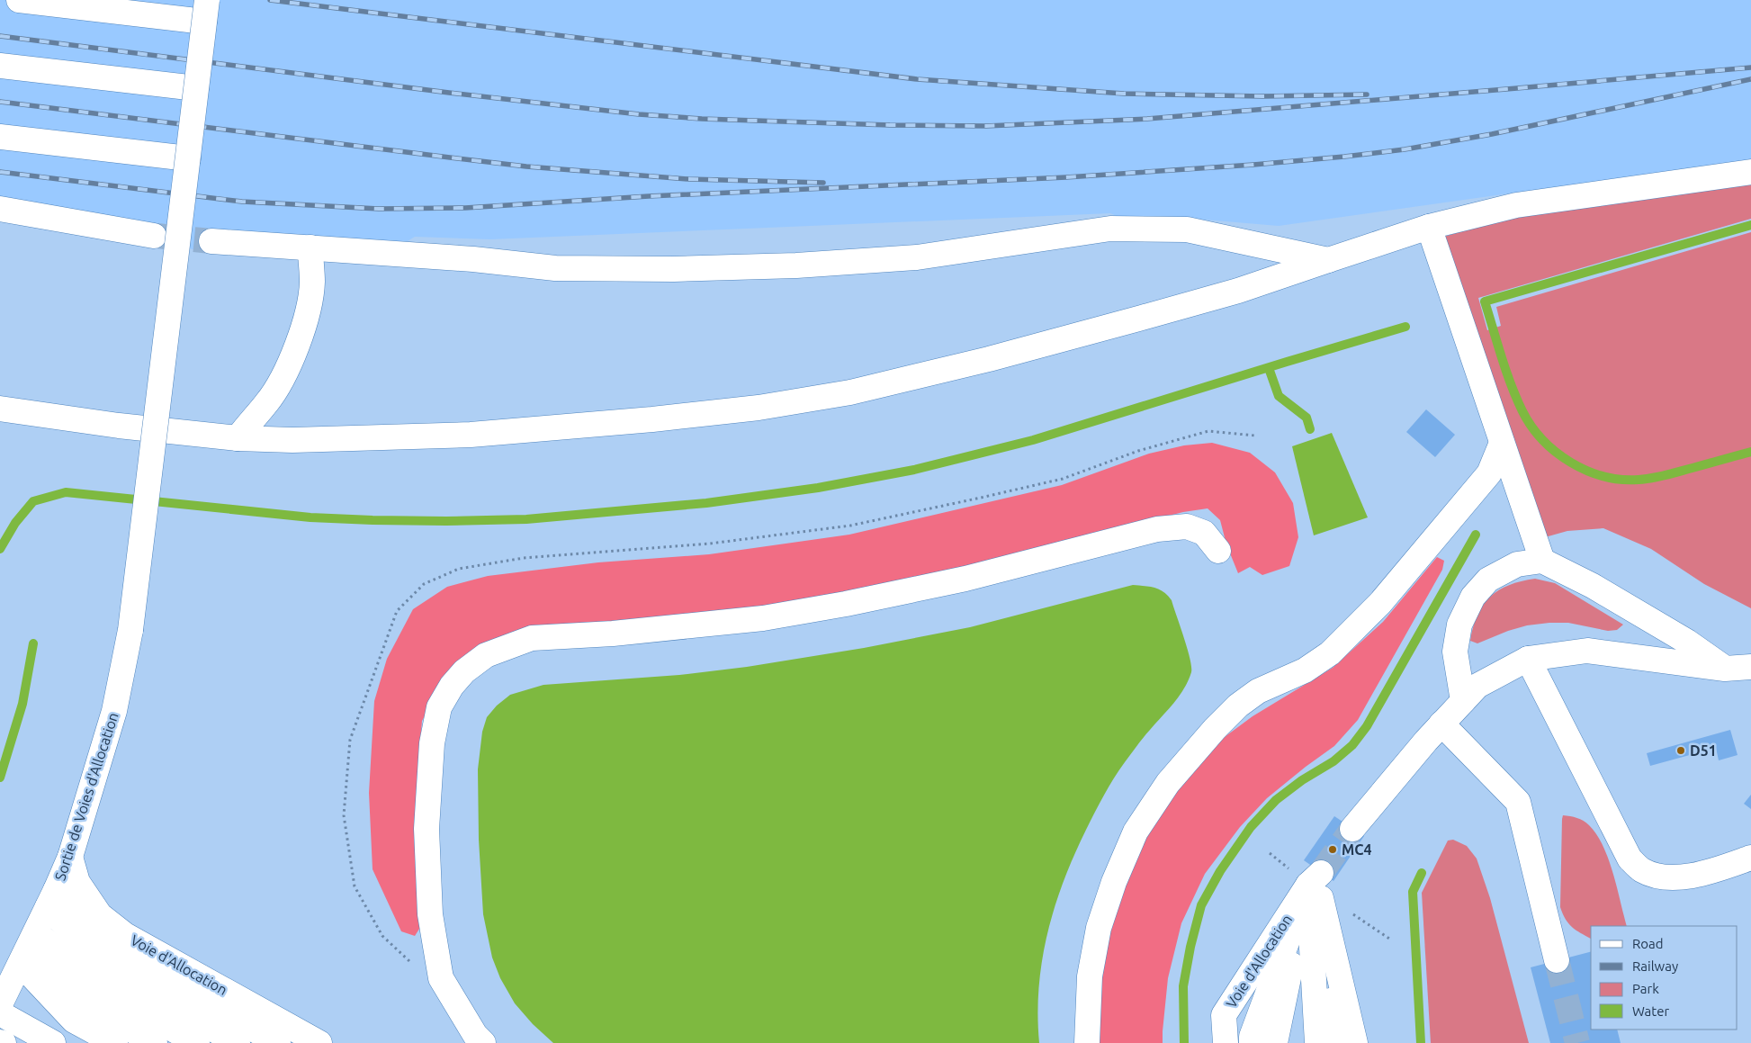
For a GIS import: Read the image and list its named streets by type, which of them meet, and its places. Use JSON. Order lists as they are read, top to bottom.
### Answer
{
  "streets": {
    "lane": ["Sortie de Voies d'Allocation", "Voie d'Allocation"]
  },
  "crossings": [
    ["Sortie de Voies d'Allocation", "Voie d'Allocation"]
  ],
  "places": ["D51", "MC4"],
  "legend": [
    "Road",
    "Railway",
    "Park",
    "Water"
  ]
}
